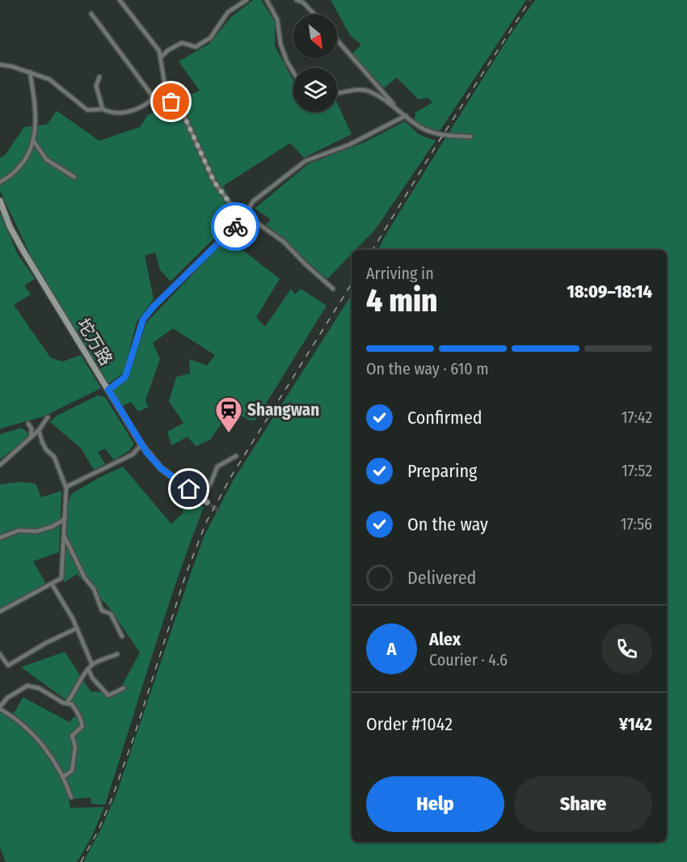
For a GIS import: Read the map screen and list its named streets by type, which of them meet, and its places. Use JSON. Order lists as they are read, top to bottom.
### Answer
{
  "streets": {
    "main road": ["坨万路"]
  },
  "places": {
    "station": ["Shangwan"]
  },
  "north": "bottom right",
  "page": {
    "heading": ["4 min", "Arriving in", "18:09–18:14"],
    "panel": [
      "Alex",
      "Courier · 4.6",
      "Order #1042",
      "¥142"
    ],
    "bar": "On the way · 610 m",
    "list": [
      ["Confirmed", "17:42"],
      ["Preparing", "17:52"],
      ["On the way", "17:56"],
      "Delivered"
    ],
    "round": "A",
    "buttons": ["Help", "Share"]
  }
}
